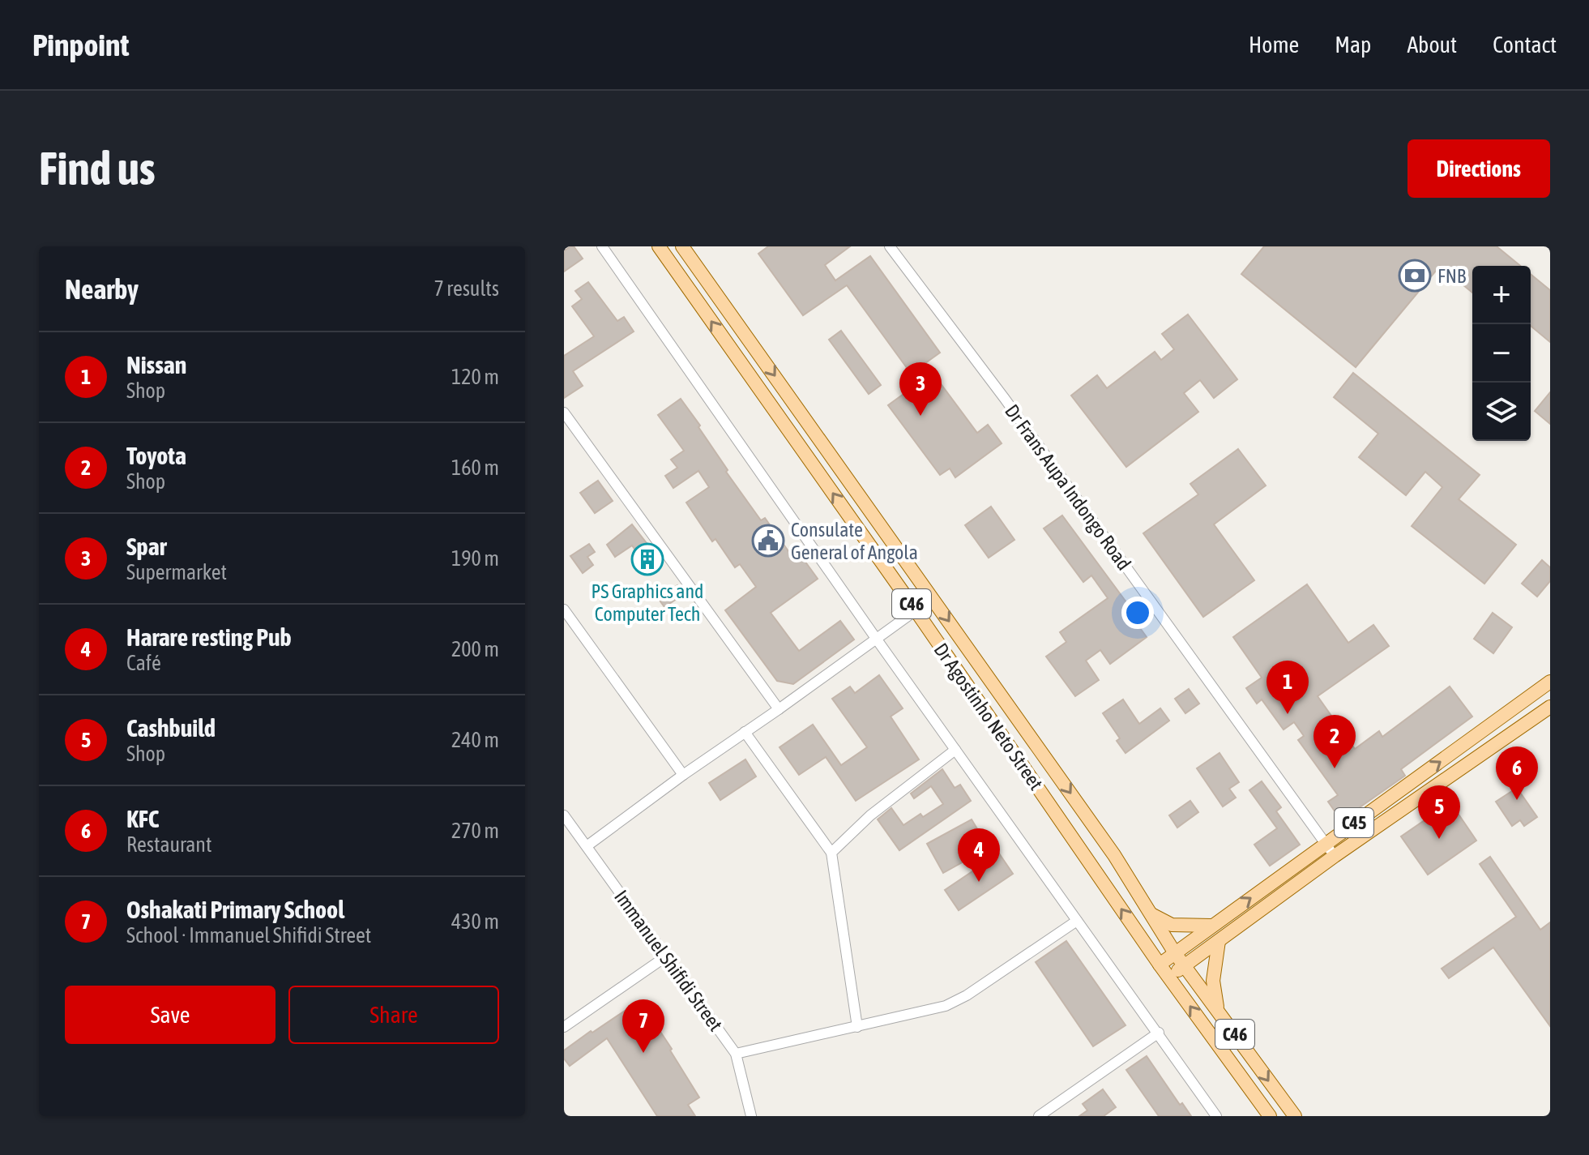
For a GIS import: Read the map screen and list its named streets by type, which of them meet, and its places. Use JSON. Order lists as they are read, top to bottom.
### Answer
{
  "streets": {
    "main road": ["C46", "Dr Agostinho Neto Street", "C45"],
    "street": ["Dr Frans Aupa Indongo Road", "Immanuel Shifidi Street"]
  },
  "crossings": [
    ["Dr Frans Aupa Indongo Road", "C45"],
    ["C46", "Dr Agostinho Neto Street"],
    ["C46", "C45"],
    ["Dr Agostinho Neto Street", "C45"]
  ],
  "places": {
    "bank": ["FNB"],
    "public building": ["Consulate General of Angola"],
    "building": ["PS Graphics and Computer Tech"]
  },
  "page": {
    "header": "Pinpoint",
    "nav": [
      "Home",
      "Map",
      "About",
      "Contact"
    ],
    "buttons": [
      "Directions",
      ["Save", "Share"]
    ],
    "title": "Find us",
    "heading": ["Nearby", "7 results"],
    "map_buttons": ["+", "−"],
    "list": [
      {
        "mark": "1",
        "name": "Nissan",
        "note": "Shop",
        "value": "120 m"
      },
      {
        "mark": "2",
        "name": "Toyota",
        "note": "Shop",
        "value": "160 m"
      },
      {
        "mark": "3",
        "name": "Spar",
        "note": "Supermarket",
        "value": "190 m"
      },
      {
        "mark": "4",
        "name": "Harare resting Pub",
        "note": "Café",
        "value": "200 m"
      },
      {
        "mark": "5",
        "name": "Cashbuild",
        "note": "Shop",
        "value": "240 m"
      },
      {
        "mark": "6",
        "name": "KFC",
        "note": "Restaurant",
        "value": "270 m"
      },
      {
        "mark": "7",
        "name": "Oshakati Primary School",
        "note": "School · Immanuel Shifidi Street",
        "value": "430 m"
      }
    ],
    "pins": [
      "3",
      "1",
      "2",
      "6",
      "5",
      "4",
      "7"
    ]
  }
}
